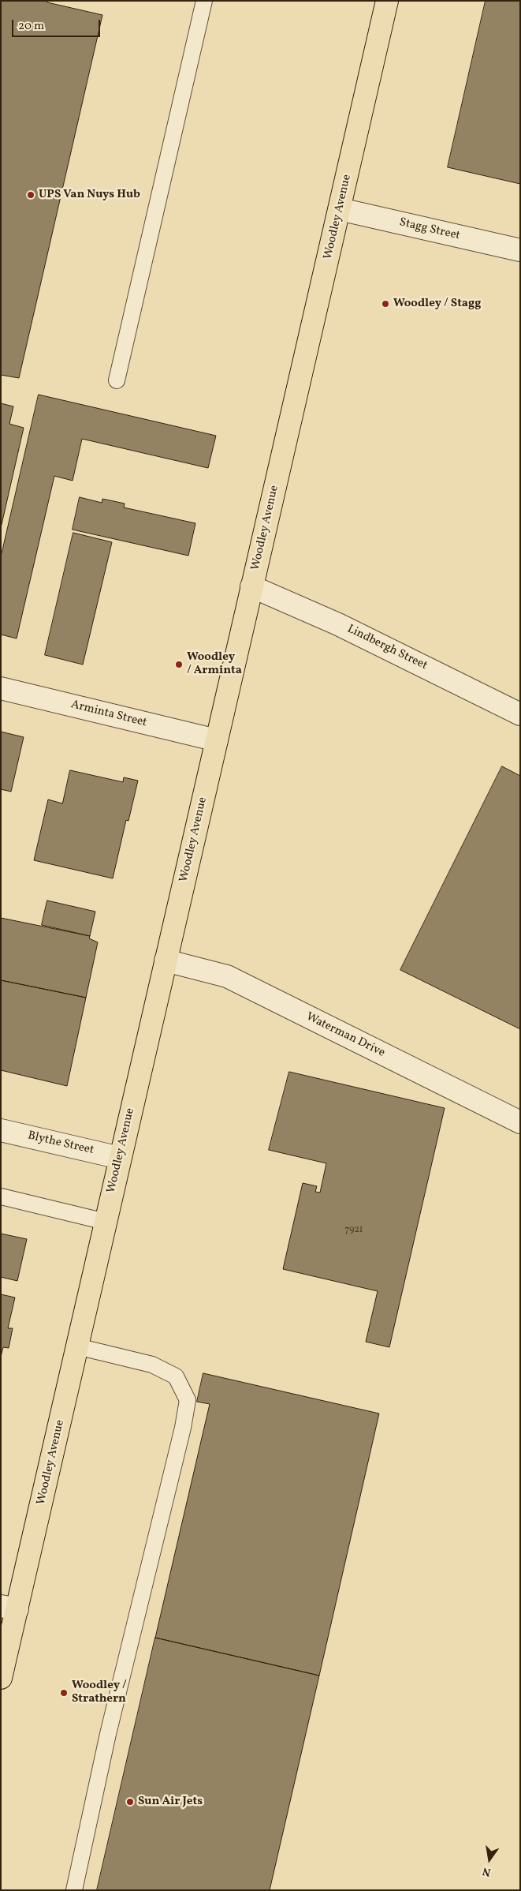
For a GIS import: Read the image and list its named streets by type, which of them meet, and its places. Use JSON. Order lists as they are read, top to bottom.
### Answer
{
  "streets": {
    "main road": ["Woodley Avenue"],
    "street": [
      "Stagg Street",
      "Lindbergh Street",
      "Arminta Street",
      "Waterman Drive",
      "Blythe Street"
    ]
  },
  "crossings": [
    ["Woodley Avenue", "Stagg Street"],
    ["Woodley Avenue", "Lindbergh Street"],
    ["Woodley Avenue", "Arminta Street"],
    ["Woodley Avenue", "Waterman Drive"],
    ["Woodley Avenue", "Blythe Street"]
  ],
  "places": [
    "UPS Van Nuys Hub",
    "Woodley / Stagg",
    "Woodley / Arminta",
    "Woodley / Strathern",
    "Sun Air Jets"
  ],
  "house_numbers": ["7921"],
  "scale_bar": "20 m",
  "north": "bottom"
}
